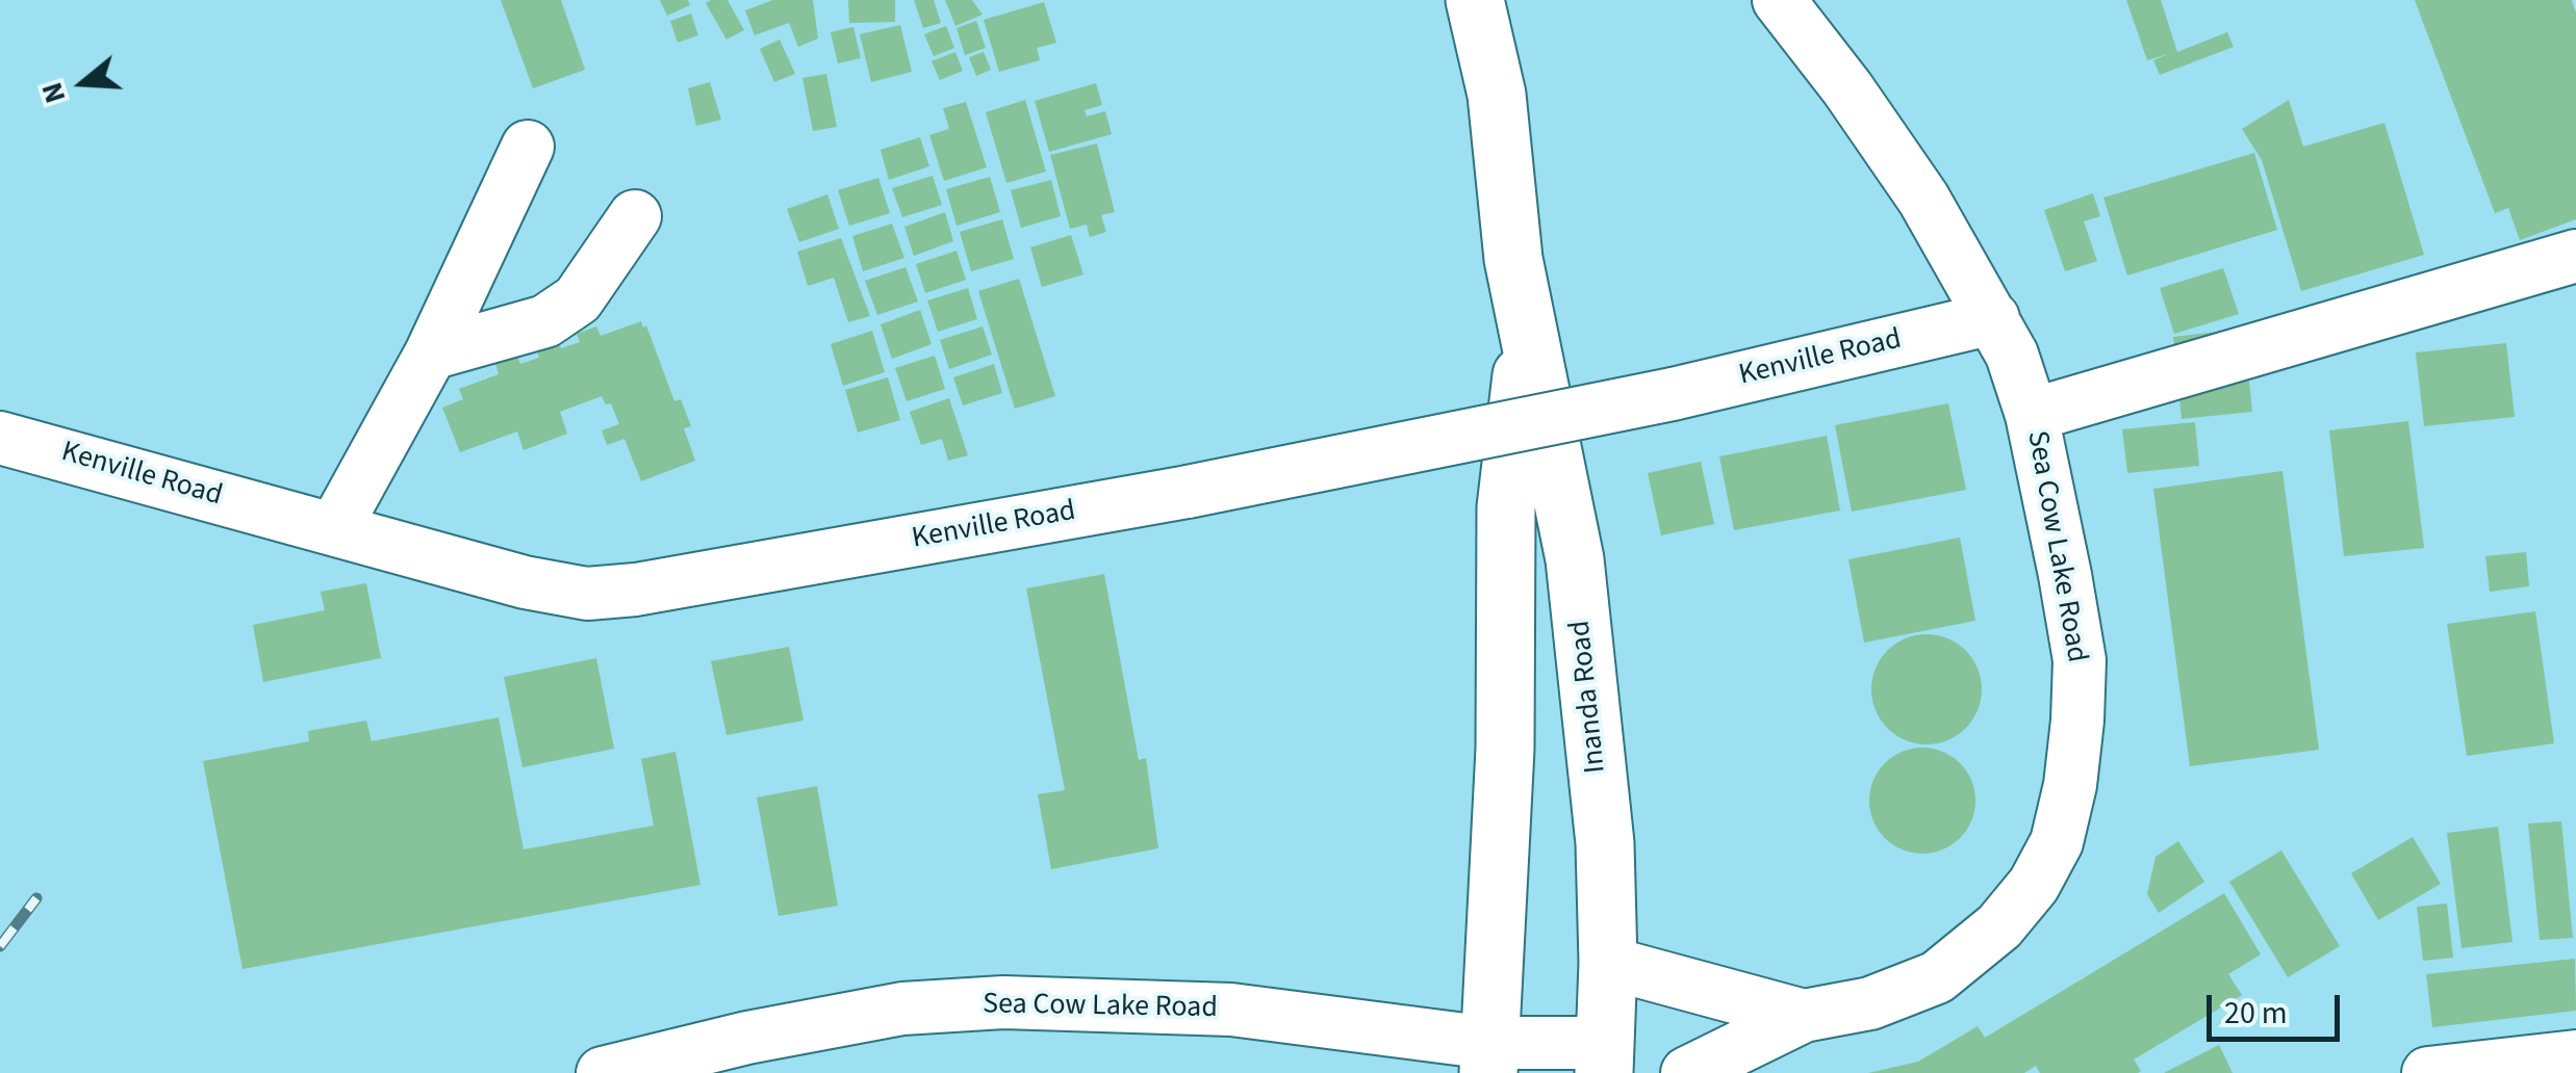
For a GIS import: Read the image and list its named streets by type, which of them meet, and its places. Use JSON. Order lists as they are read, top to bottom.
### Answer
{
  "streets": {
    "main road": ["Inanda Road"],
    "street": ["Kenville Road", "Sea Cow Lake Road"]
  },
  "crossings": [
    ["Kenville Road", "Sea Cow Lake Road"],
    ["Sea Cow Lake Road", "Inanda Road"]
  ],
  "scale_bar": "20 m",
  "north": "left"
}
